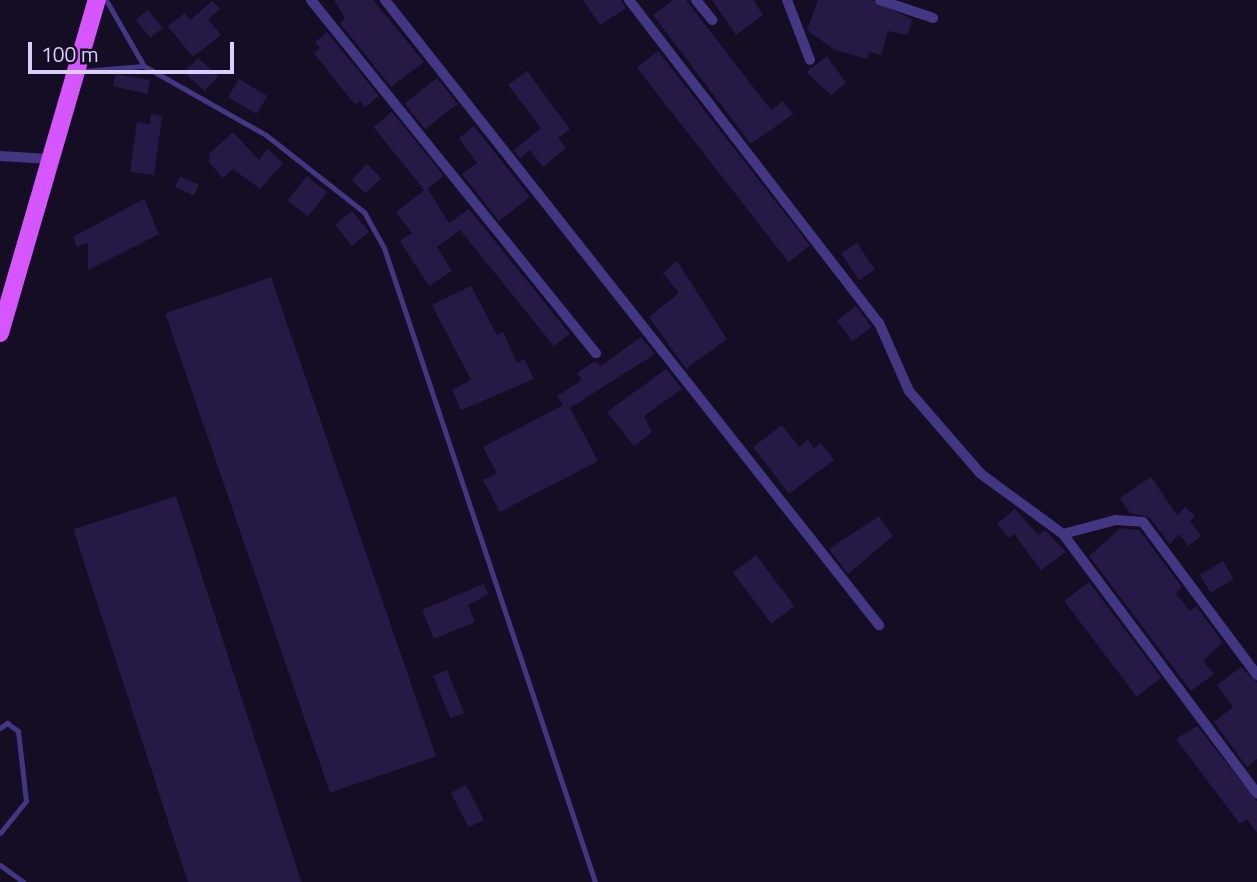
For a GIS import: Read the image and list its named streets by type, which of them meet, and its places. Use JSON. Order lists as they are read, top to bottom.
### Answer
{
  "scale_bar": "100 m"
}
